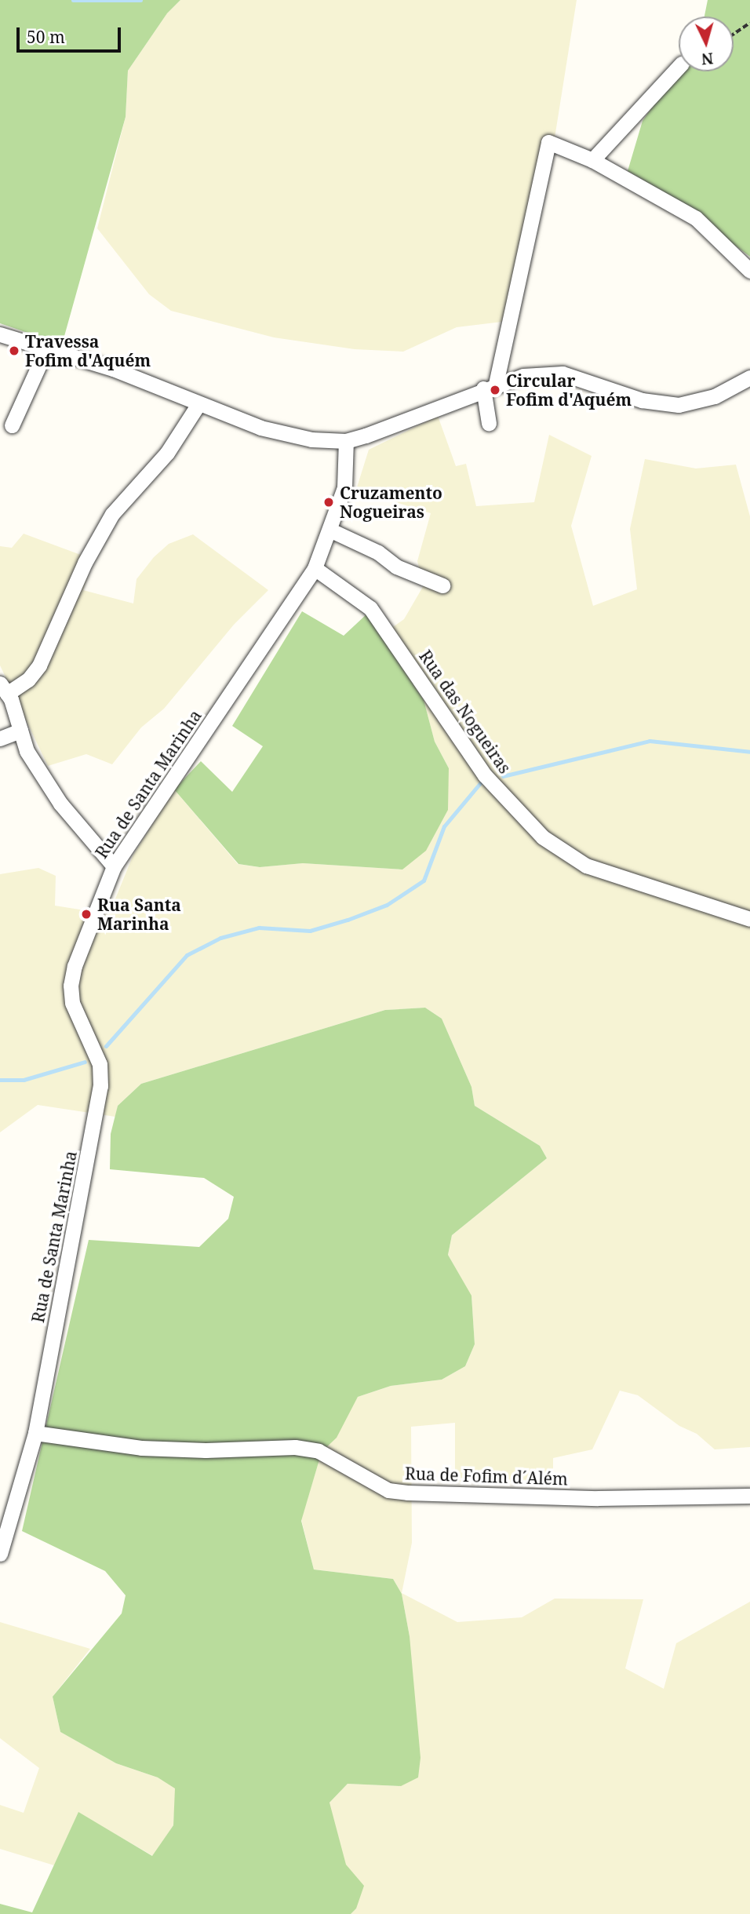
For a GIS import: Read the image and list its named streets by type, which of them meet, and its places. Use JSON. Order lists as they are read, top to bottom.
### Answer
{
  "streets": {
    "street": ["Rua das Nogueiras", "Rua de Santa Marinha", "Rua de Fofim d´Além"]
  },
  "crossings": [
    ["Rua das Nogueiras", "Rua de Santa Marinha"],
    ["Rua de Santa Marinha", "Rua de Fofim d´Além"]
  ],
  "places": [
    "Travessa Fofim d'Aquém",
    "Circular Fofim d'Aquém",
    "Cruzamento Nogueiras",
    "Rua Santa Marinha"
  ],
  "scale_bar": "50 m",
  "north": "bottom"
}
